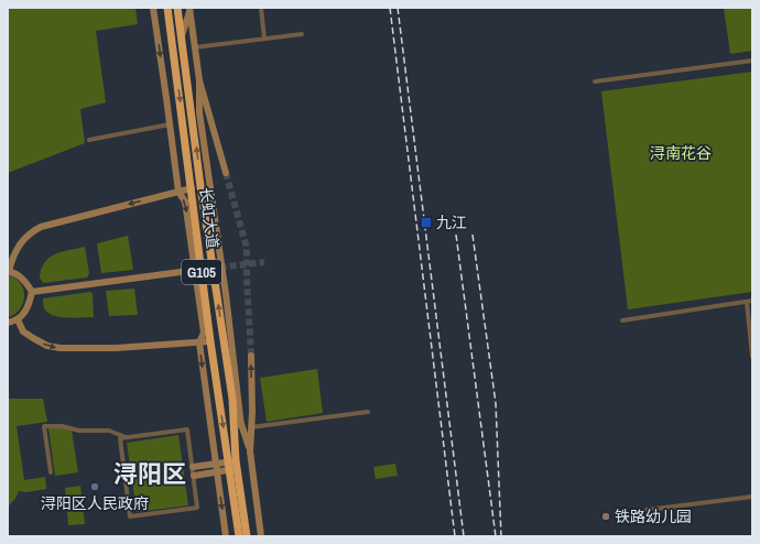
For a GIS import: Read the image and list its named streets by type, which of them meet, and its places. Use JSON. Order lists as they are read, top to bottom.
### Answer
{
  "streets": {
    "highway": ["长虹大道", "G105"]
  },
  "districts": ["浔阳区"],
  "parks": ["浔南花谷"],
  "places": {
    "transit": ["九江"],
    "other": ["浔阳区人民政府", "铁路幼儿园"]
  }
}
